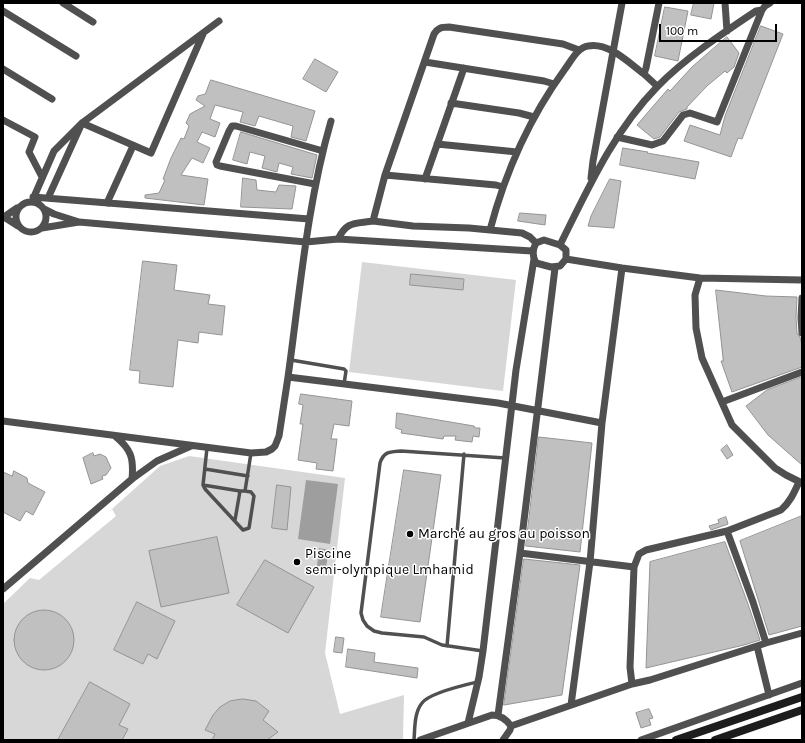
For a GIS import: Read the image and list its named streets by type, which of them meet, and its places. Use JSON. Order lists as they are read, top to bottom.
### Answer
{
  "places": ["Marché au gros au poisson", "Piscine semi-olympique Lmhamid"],
  "scale_bar": "100 m"
}
